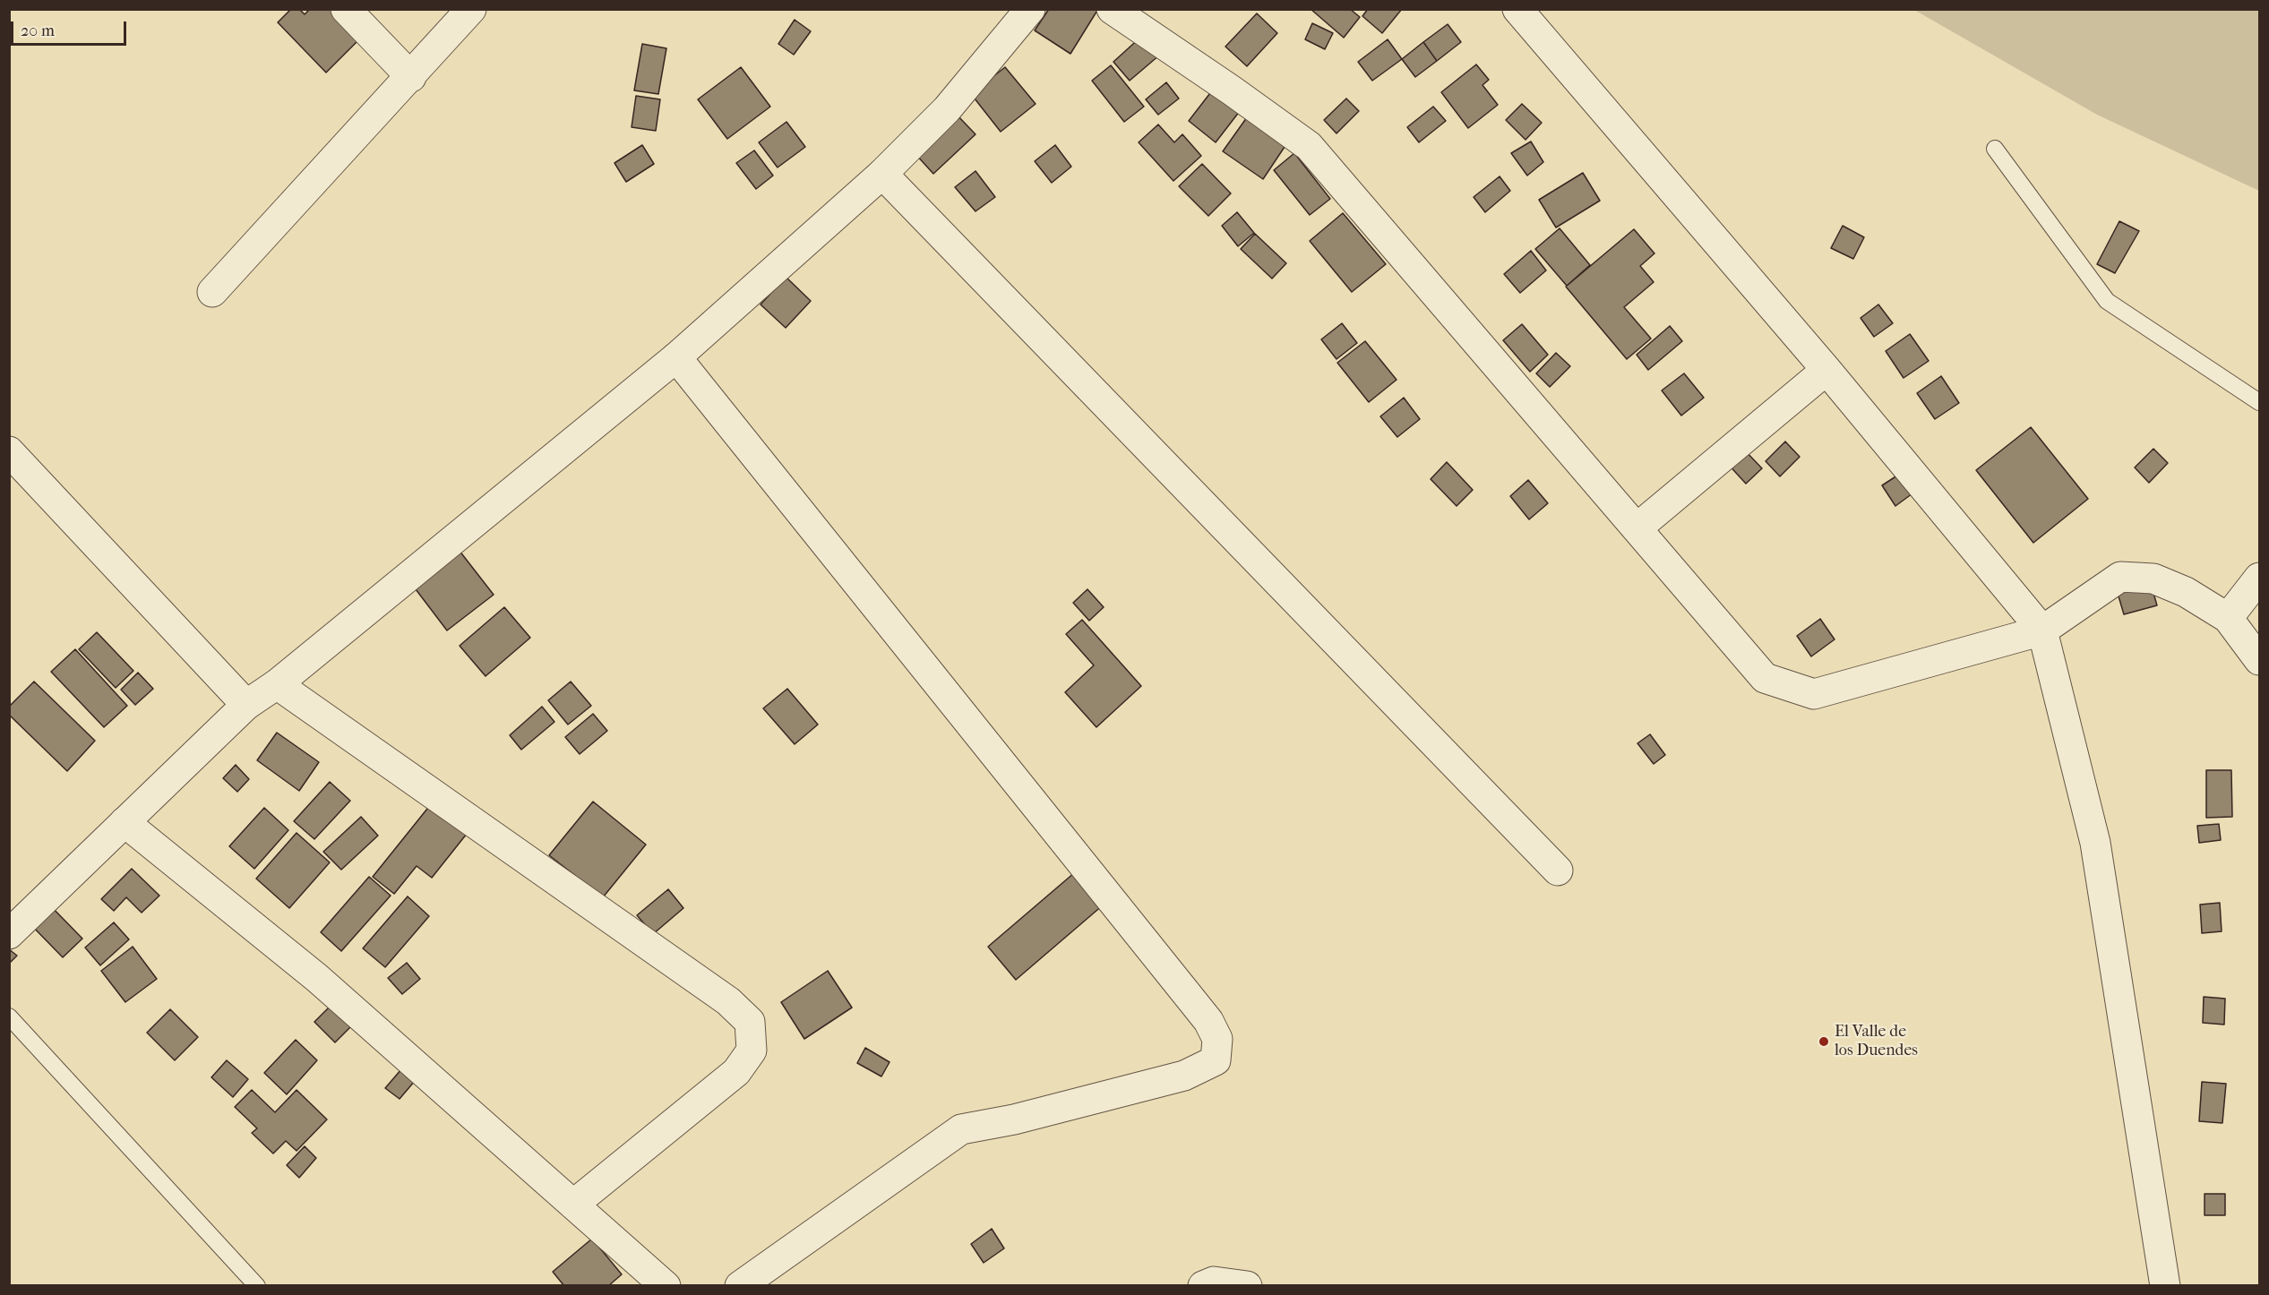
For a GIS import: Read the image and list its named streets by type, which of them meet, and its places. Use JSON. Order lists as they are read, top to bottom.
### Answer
{
  "places": ["El Valle de los Duendes"],
  "scale_bar": "20 m"
}
